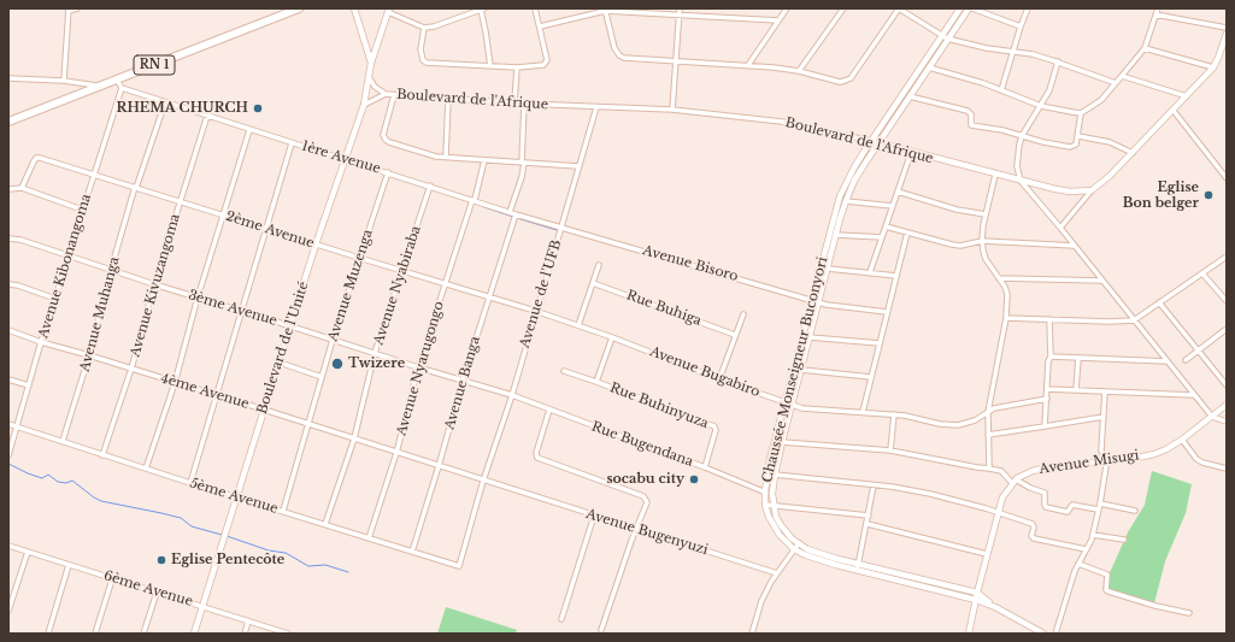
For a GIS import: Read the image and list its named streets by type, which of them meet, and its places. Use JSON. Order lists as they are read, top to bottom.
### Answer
{
  "streets": {
    "highway": ["RN 1"],
    "street": [
      "Boulevard de l'Afrique",
      "1ère Avenue",
      "2ème Avenue",
      "Avenue Bisoro",
      "Avenue Kibonangoma",
      "Avenue Kivuzangoma",
      "Avenue Muzenga",
      "Avenue Nyabiraba",
      "Avenue de l'UFB",
      "3ème Avenue",
      "Rue Buhiga",
      "Avenue Muhanga",
      "Boulevard de l'Unité",
      "Avenue Nyarugongo",
      "Chaussée Monseigneur Buconyori",
      "Avenue Bugabiro",
      "Avenue Banga",
      "4ème Avenue",
      "Rue Buhinyuza",
      "Rue Bugendana",
      "Avenue Misugi",
      "5ème Avenue",
      "Avenue Bugenyuzi",
      "6ème Avenue"
    ]
  },
  "crossings": [
    ["Boulevard de l'Afrique", "Avenue de l'UFB"],
    ["Boulevard de l'Afrique", "Boulevard de l'Unité"],
    ["Boulevard de l'Afrique", "Chaussée Monseigneur Buconyori"],
    ["1ère Avenue", "Avenue Bisoro"],
    ["1ère Avenue", "Avenue Kibonangoma"],
    ["1ère Avenue", "Avenue Kivuzangoma"],
    ["1ère Avenue", "Avenue Muzenga"],
    ["1ère Avenue", "Avenue Nyabiraba"],
    ["1ère Avenue", "Avenue de l'UFB"],
    ["1ère Avenue", "Avenue Muhanga"],
    ["1ère Avenue", "Boulevard de l'Unité"],
    ["1ère Avenue", "Avenue Nyarugongo"],
    ["1ère Avenue", "Avenue Banga"],
    ["2ème Avenue", "Avenue Kibonangoma"],
    ["2ème Avenue", "Avenue Kivuzangoma"],
    ["2ème Avenue", "Avenue Muzenga"],
    ["2ème Avenue", "Avenue Nyabiraba"],
    ["2ème Avenue", "Avenue de l'UFB"],
    ["2ème Avenue", "Avenue Muhanga"],
    ["2ème Avenue", "Boulevard de l'Unité"],
    ["2ème Avenue", "Avenue Nyarugongo"],
    ["2ème Avenue", "Avenue Bugabiro"],
    ["2ème Avenue", "Avenue Banga"],
    ["Avenue Bisoro", "Avenue de l'UFB"],
    ["Avenue Bisoro", "Chaussée Monseigneur Buconyori"],
    ["Avenue Kibonangoma", "3ème Avenue"],
    ["Avenue Kibonangoma", "4ème Avenue"],
    ["Avenue Kibonangoma", "5ème Avenue"],
    ["Avenue Kivuzangoma", "3ème Avenue"],
    ["Avenue Kivuzangoma", "4ème Avenue"],
    ["Avenue Kivuzangoma", "5ème Avenue"],
    ["Avenue Muzenga", "3ème Avenue"],
    ["Avenue Muzenga", "4ème Avenue"],
    ["Avenue Muzenga", "5ème Avenue"],
    ["Avenue Nyabiraba", "3ème Avenue"],
    ["Avenue Nyabiraba", "4ème Avenue"],
    ["Avenue Nyabiraba", "5ème Avenue"],
    ["Avenue de l'UFB", "3ème Avenue"],
    ["Avenue de l'UFB", "Avenue Bugabiro"],
    ["Avenue de l'UFB", "4ème Avenue"],
    ["Avenue de l'UFB", "Rue Bugendana"],
    ["Avenue de l'UFB", "5ème Avenue"],
    ["Avenue de l'UFB", "Avenue Bugenyuzi"],
    ["3ème Avenue", "Avenue Muhanga"],
    ["3ème Avenue", "Boulevard de l'Unité"],
    ["3ème Avenue", "Avenue Nyarugongo"],
    ["3ème Avenue", "Avenue Banga"],
    ["3ème Avenue", "Rue Bugendana"],
    ["Avenue Muhanga", "4ème Avenue"],
    ["Avenue Muhanga", "5ème Avenue"],
    ["Boulevard de l'Unité", "4ème Avenue"],
    ["Boulevard de l'Unité", "5ème Avenue"],
    ["Boulevard de l'Unité", "6ème Avenue"],
    ["Avenue Nyarugongo", "4ème Avenue"],
    ["Avenue Nyarugongo", "5ème Avenue"],
    ["Chaussée Monseigneur Buconyori", "Avenue Bugabiro"],
    ["Chaussée Monseigneur Buconyori", "Rue Bugendana"],
    ["Avenue Banga", "4ème Avenue"],
    ["Avenue Banga", "5ème Avenue"],
    ["4ème Avenue", "Avenue Bugenyuzi"],
    ["Rue Buhinyuza", "Rue Bugendana"]
  ],
  "places": [
    "RHEMA CHURCH",
    "Eglise Bon belger",
    "Twizere",
    "socabu city",
    "Eglise Pentecôte"
  ]
}
